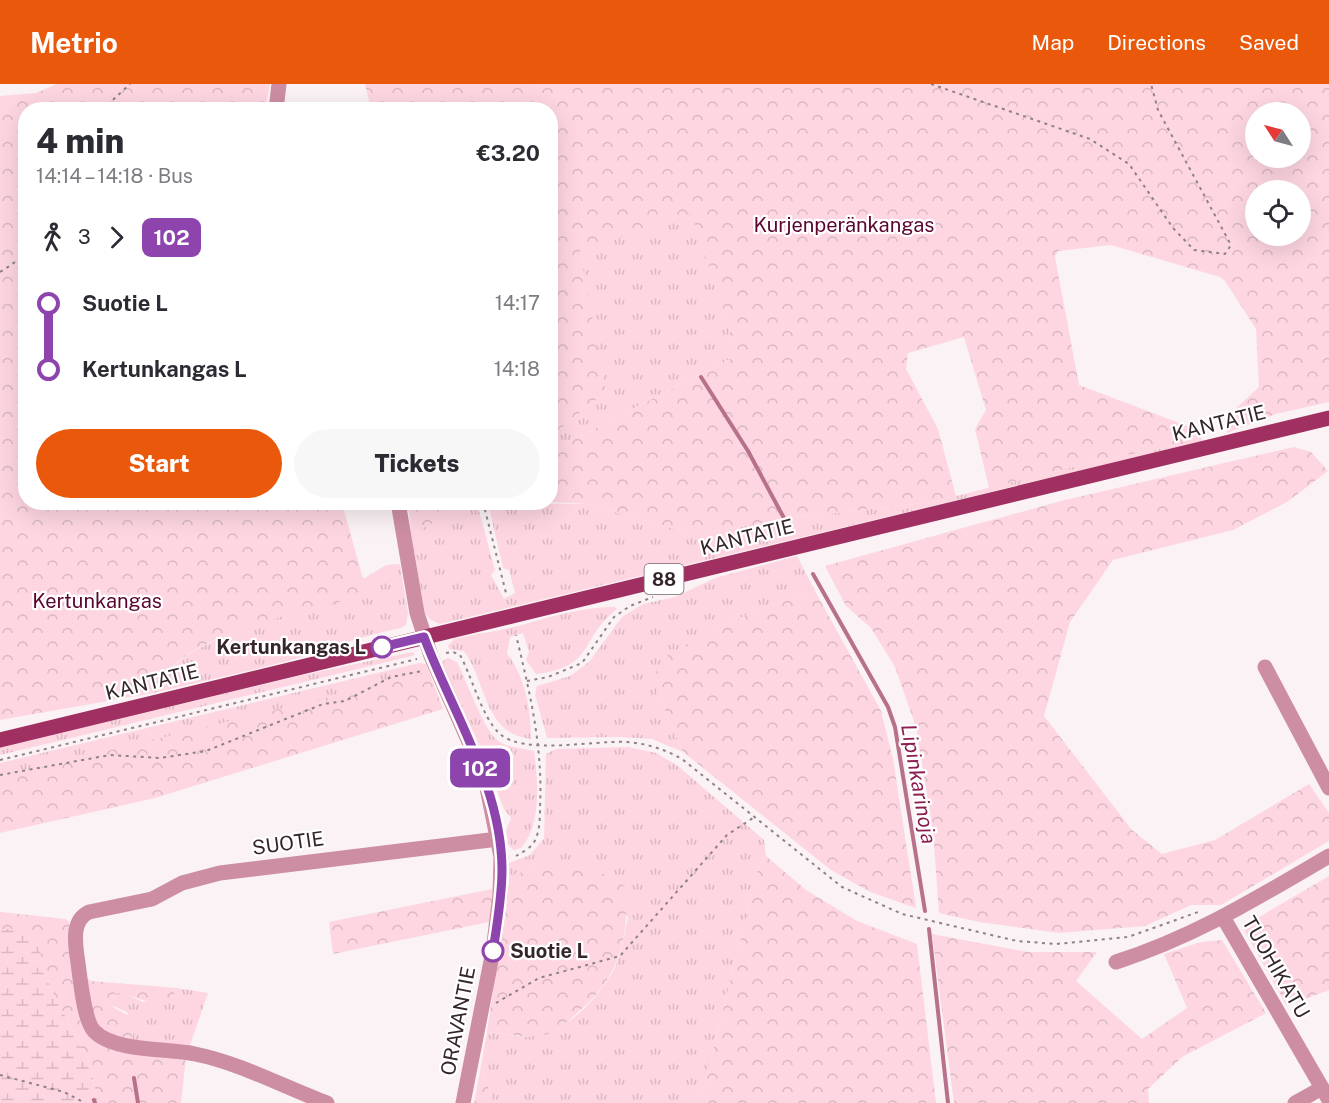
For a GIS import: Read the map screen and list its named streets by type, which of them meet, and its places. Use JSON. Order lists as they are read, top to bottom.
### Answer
{
  "streets": {
    "main road": ["KANTATIE", "88"],
    "street": ["SUOTIE", "TUOHIKATU", "ORAVANTIE"]
  },
  "crossings": [
    ["KANTATIE", "ORAVANTIE"],
    ["SUOTIE", "ORAVANTIE"]
  ],
  "water": ["Lipinkarinoja"],
  "parks": ["Kurjenperänkangas", "Kertunkangas"],
  "places": ["Kertunkangas L", "Suotie L"],
  "lines": ["bus line 102"],
  "north": "top left",
  "page": {
    "header": "Metrio",
    "nav": ["Map", "Directions", "Saved"],
    "on_map": "102",
    "heading": ["4 min", "14:14 – 14:18 · Bus", "€3.20"],
    "legs": ["3", "102"],
    "list": [
      {
        "name": "Suotie L",
        "value": "14:17"
      },
      {
        "name": "Kertunkangas L",
        "value": "14:18"
      }
    ],
    "buttons": ["Start", "Tickets"]
  }
}
